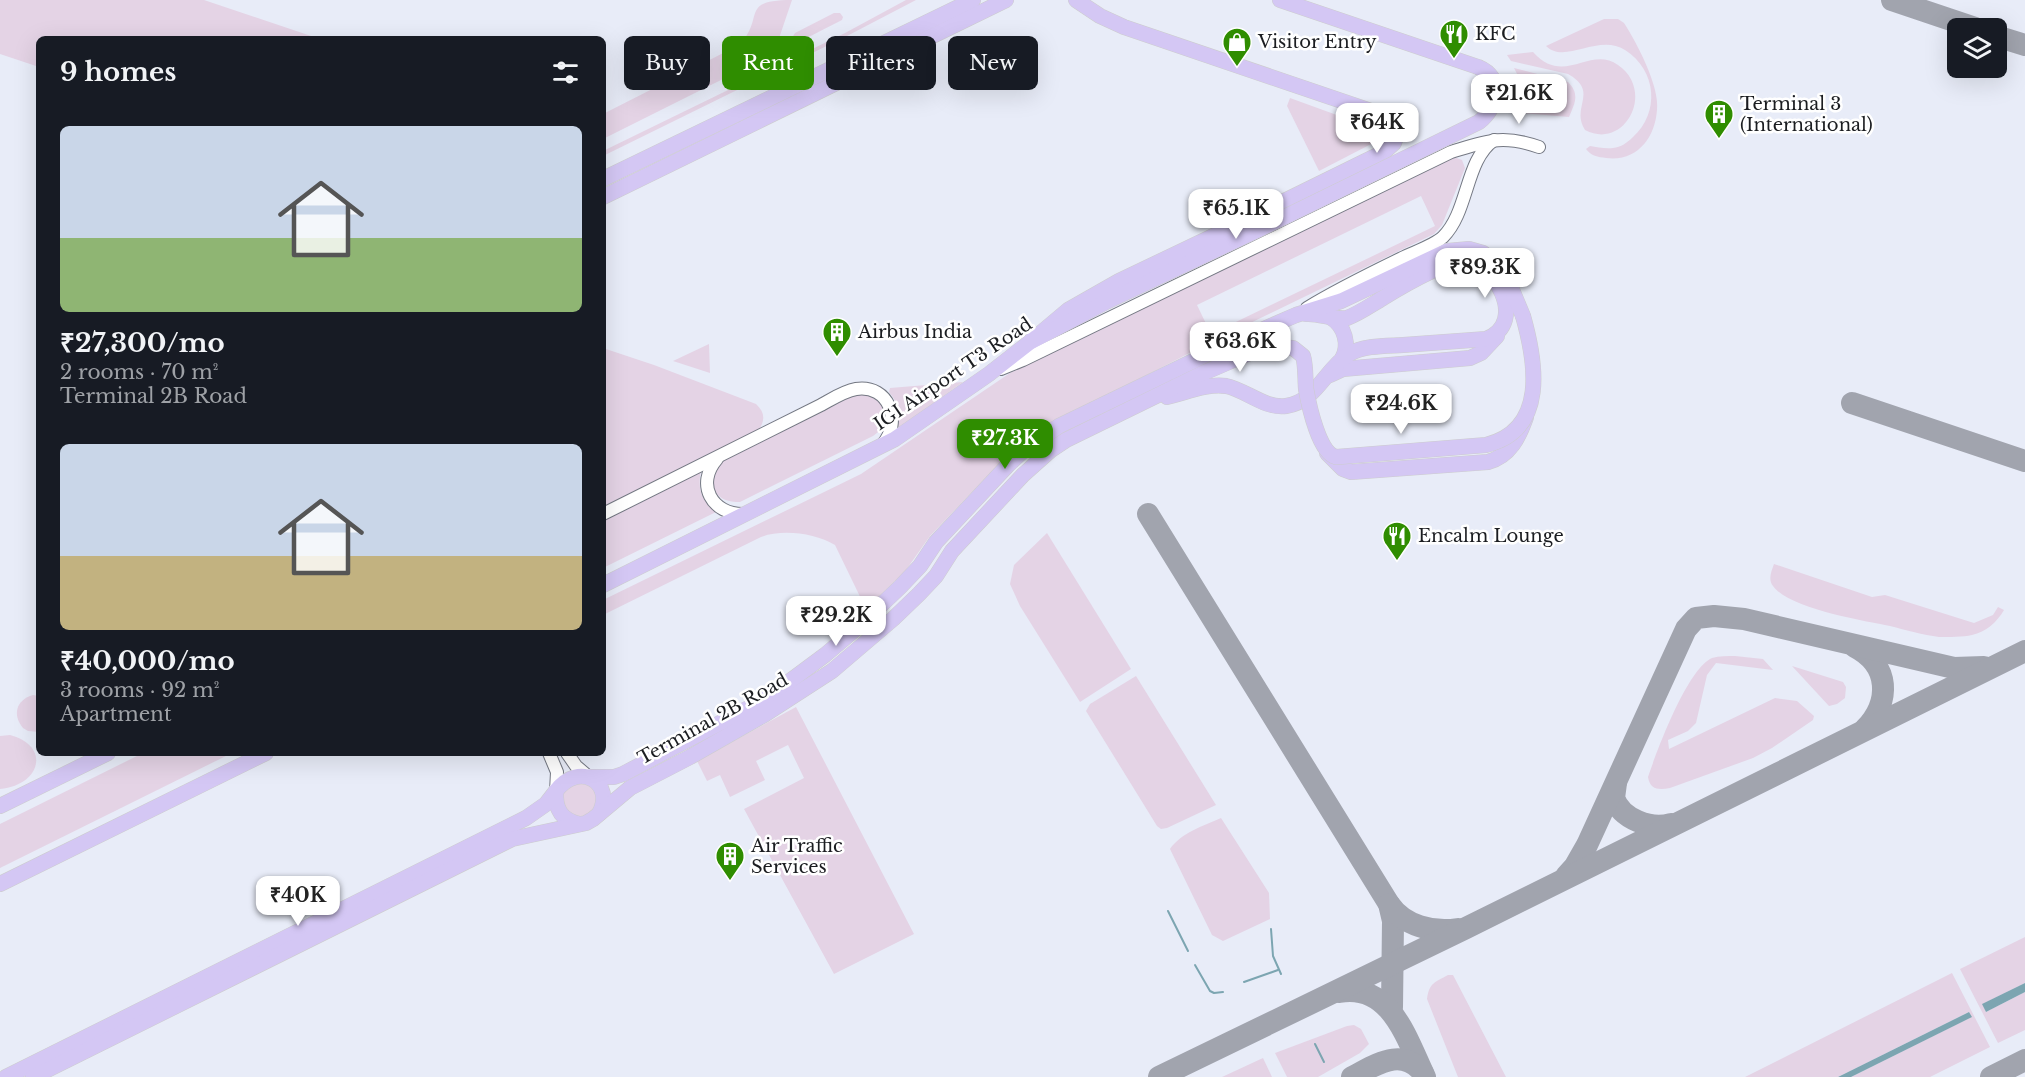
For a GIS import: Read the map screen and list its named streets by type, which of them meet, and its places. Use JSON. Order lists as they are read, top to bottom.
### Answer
{
  "streets": {
    "main road": ["IGI Airport T3 Road", "Terminal 2B Road"]
  },
  "places": {
    "restaurant": ["KFC", "Encalm Lounge"],
    "shop": ["Visitor Entry"],
    "building": ["Terminal 3 (International)", "Airbus India", "Air Traffic Services"]
  },
  "page": {
    "chip": [
      "Buy",
      "Rent",
      "Filters",
      "New"
    ],
    "heading": "9 homes",
    "price": [
      "₹21.6K",
      "₹64K",
      "₹65.1K",
      "₹89.3K",
      "₹63.6K",
      "₹24.6K",
      "₹27.3K",
      "₹29.2K",
      "₹40K"
    ],
    "list": [
      {
        "name": "₹27,300/mo",
        "note": "2 rooms · 70 m² · Terminal 2B Road"
      },
      {
        "name": "₹40,000/mo",
        "note": "3 rooms · 92 m² · Apartment"
      }
    ]
  }
}
